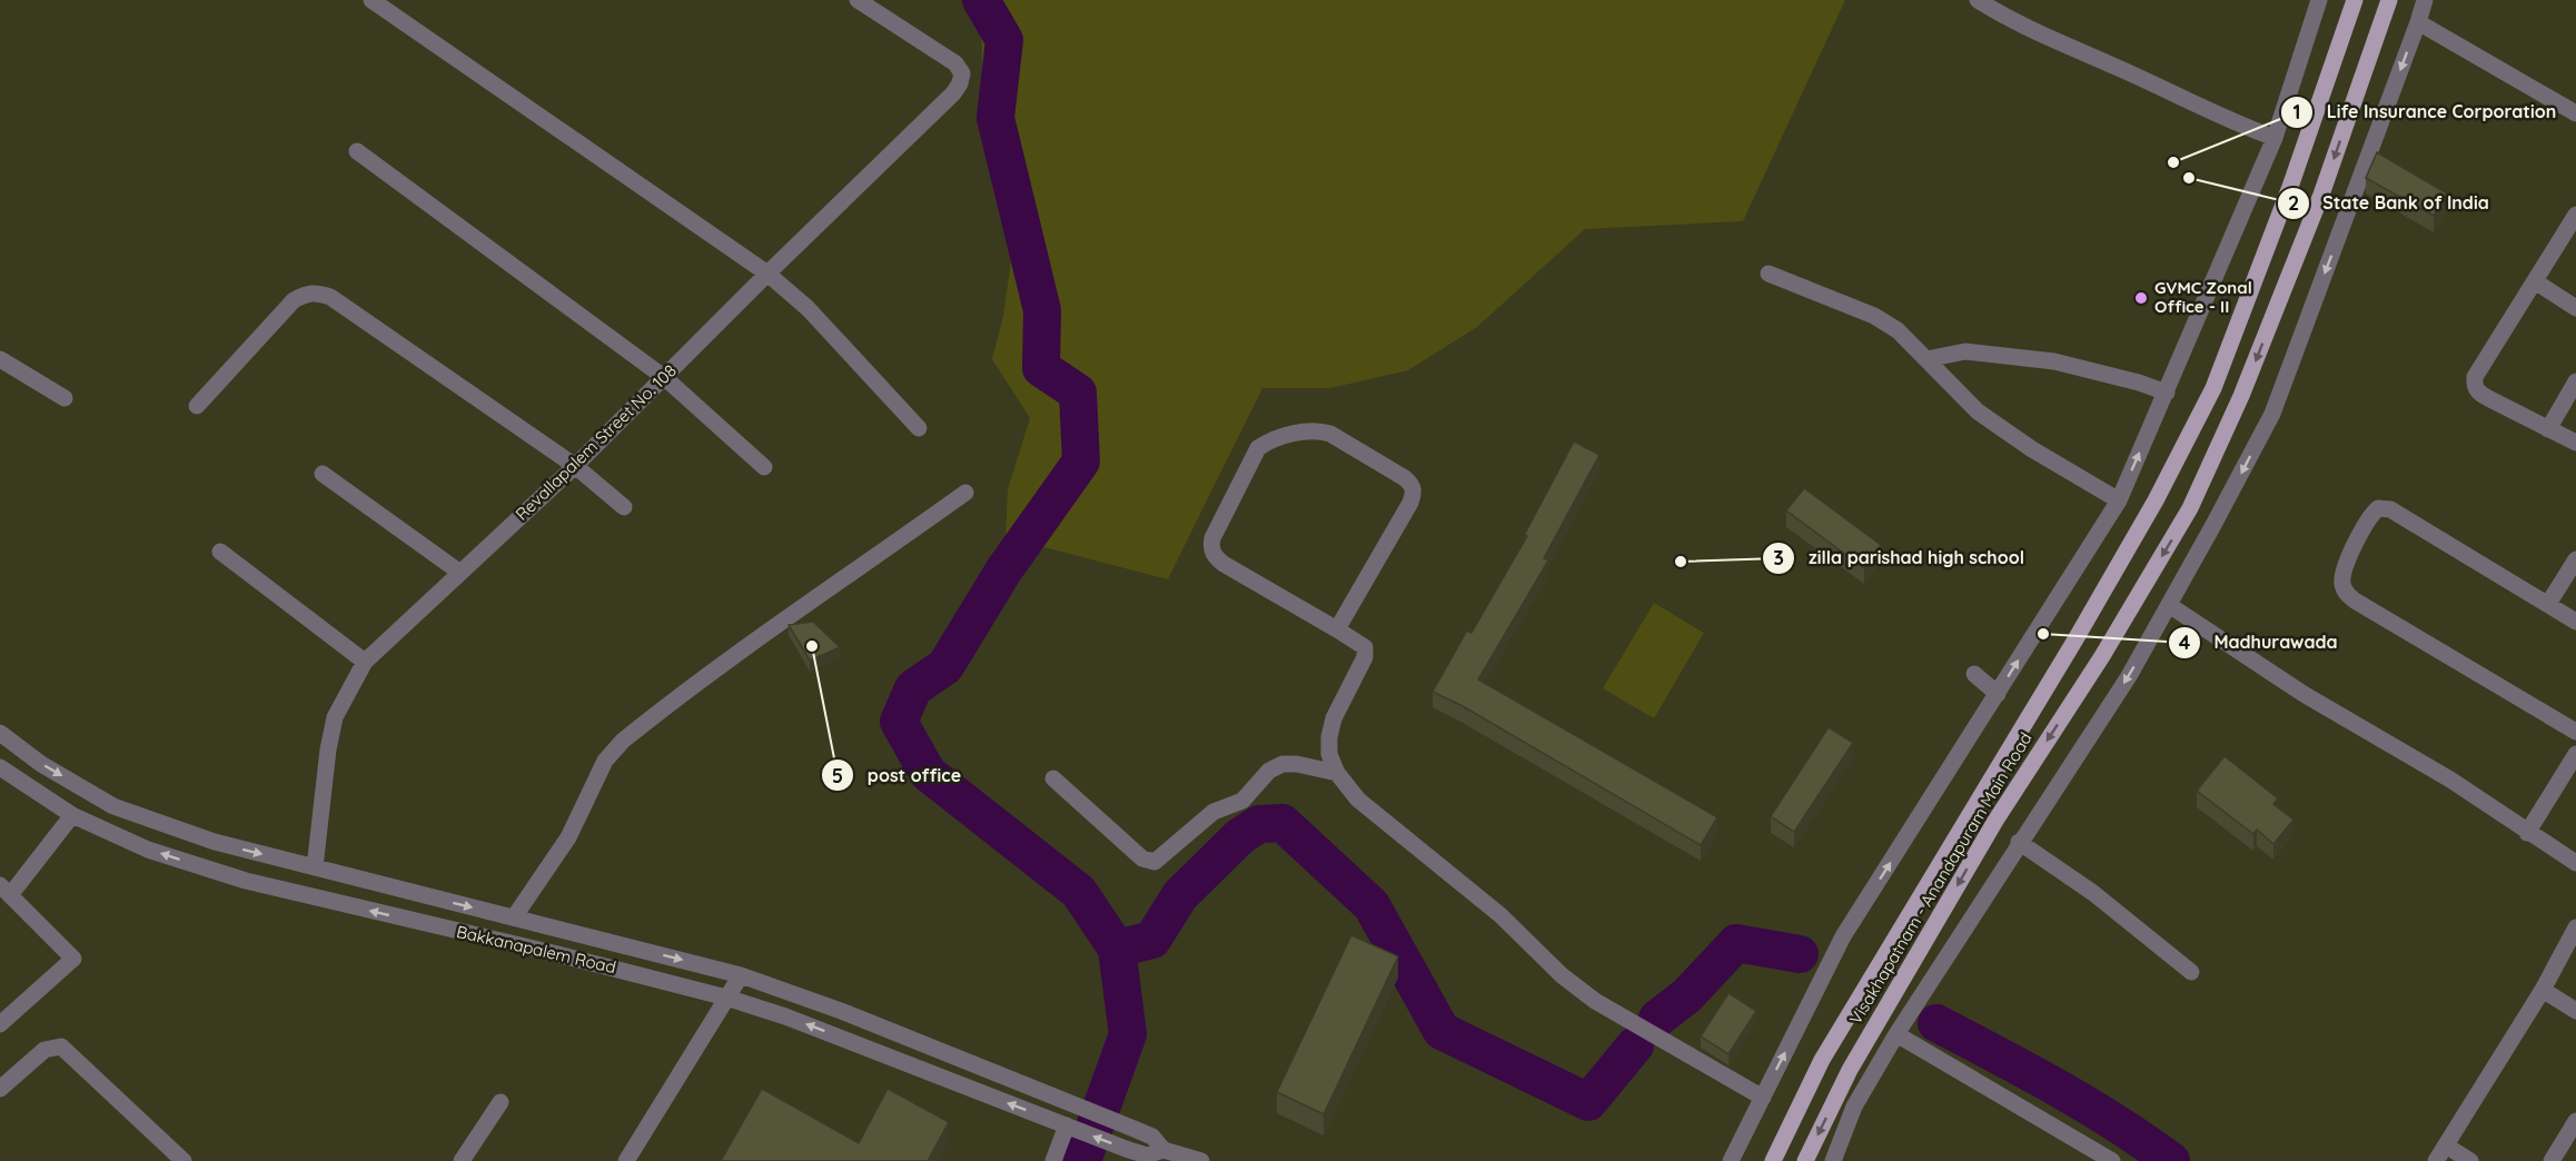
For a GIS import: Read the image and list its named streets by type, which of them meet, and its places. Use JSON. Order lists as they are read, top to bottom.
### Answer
{
  "streets": {
    "main road": ["Visakhapatnam - Anandapuram Main Road"],
    "street": ["Revallapalem Street No. 108", "Bakkanapalem Road"]
  },
  "places": [
    "Life Insurance Corporation",
    "State Bank of India",
    "GVMC Zonal Office - II",
    "zilla parishad high school",
    "Madhurawada",
    "post office"
  ]
}
